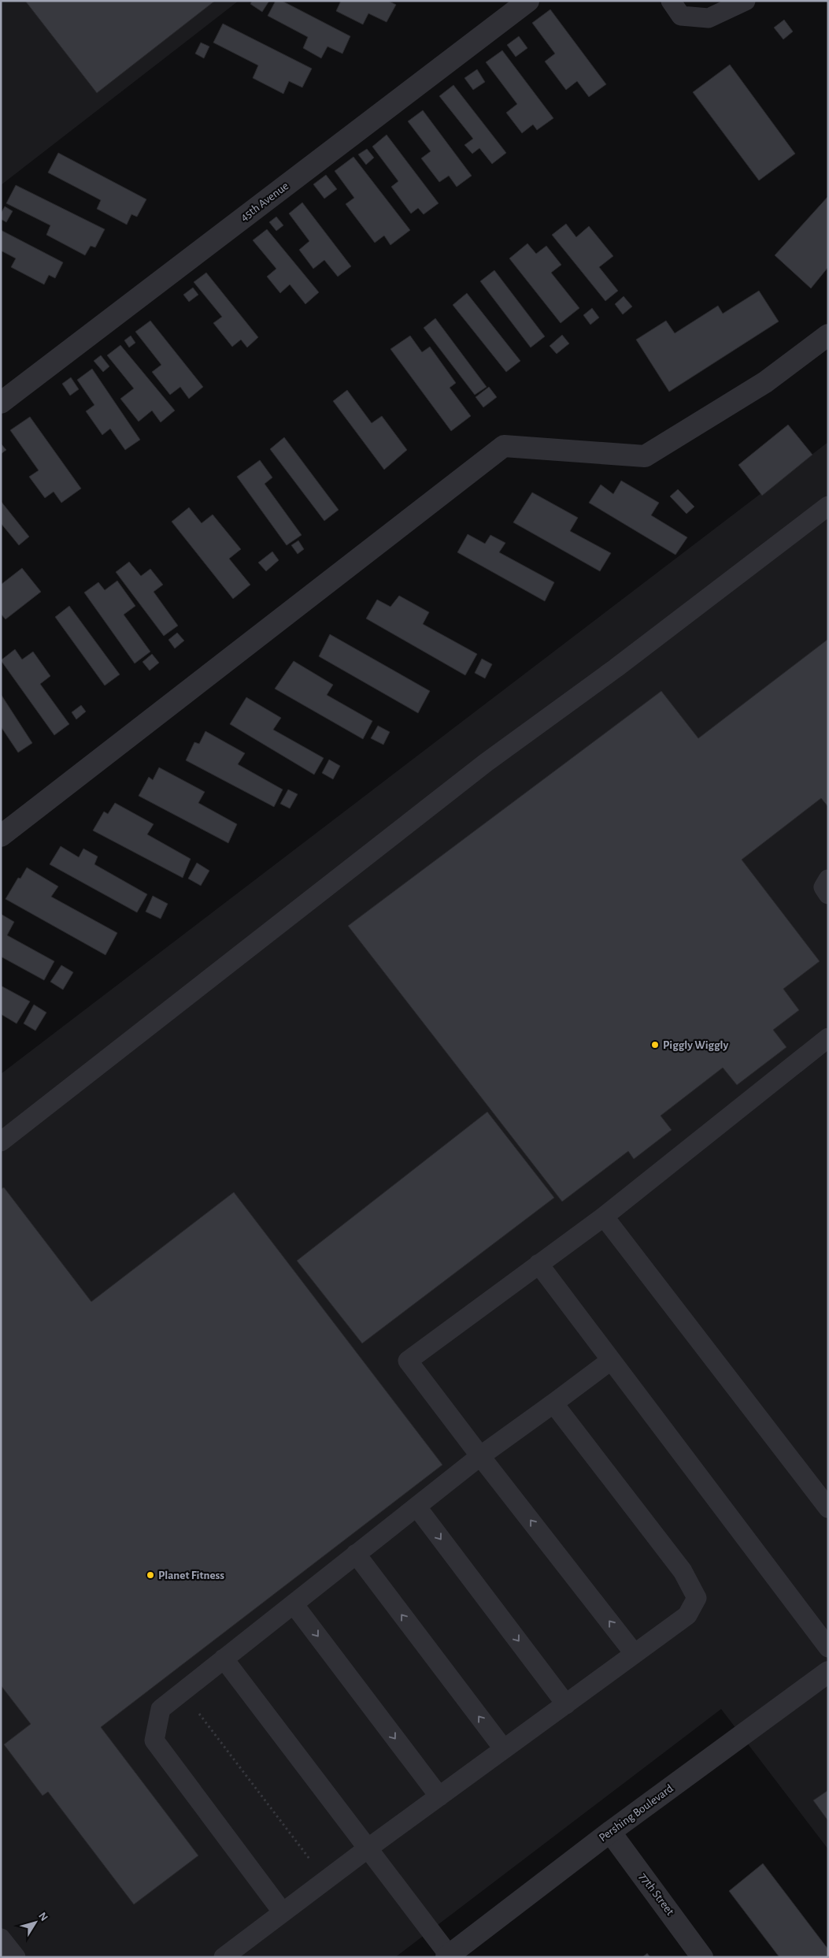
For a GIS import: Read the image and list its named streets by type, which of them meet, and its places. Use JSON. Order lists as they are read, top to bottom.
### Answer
{
  "streets": {
    "street": ["45th Avenue", "Pershing Boulevard", "77th Street"]
  },
  "crossings": [
    ["Pershing Boulevard", "77th Street"]
  ],
  "places": ["Piggly Wiggly", "Planet Fitness"],
  "north": "top right"
}
